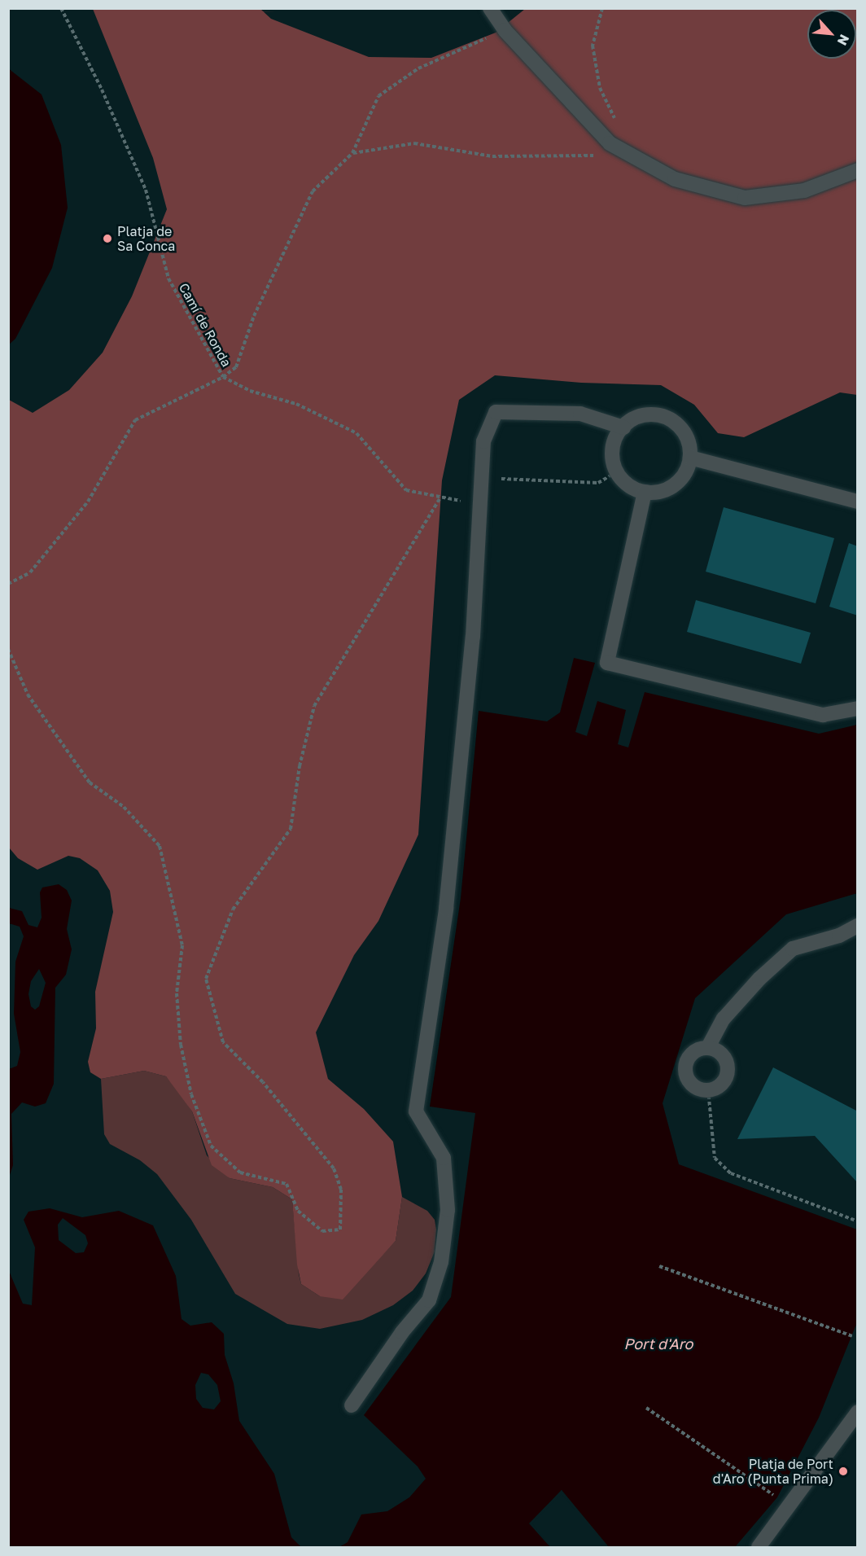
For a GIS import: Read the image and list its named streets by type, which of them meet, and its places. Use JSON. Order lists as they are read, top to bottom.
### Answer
{
  "streets": {
    "path": ["Camí de Ronda"]
  },
  "water": ["Port d'Aro"],
  "places": ["Platja de Sa Conca", "Platja de Port d'Aro (Punta Prima)"],
  "north": "bottom right"
}
